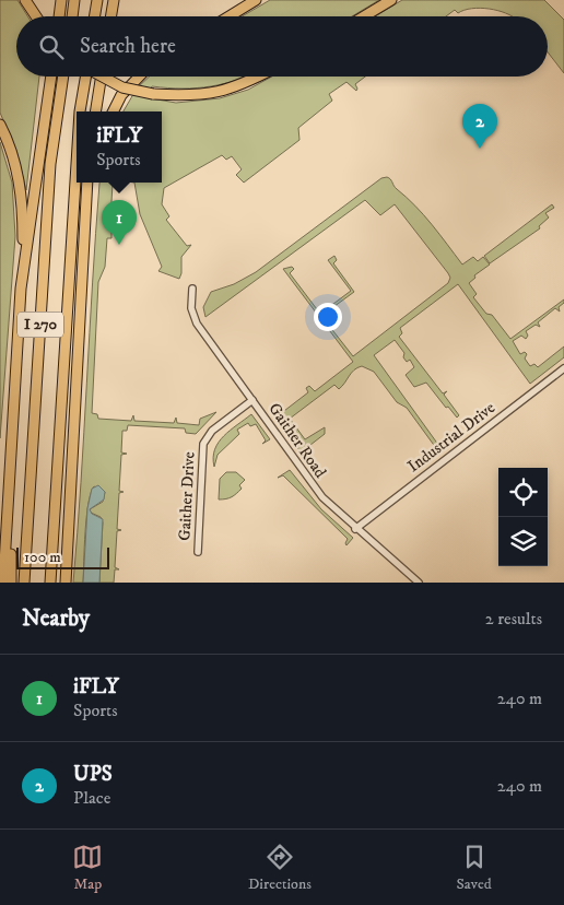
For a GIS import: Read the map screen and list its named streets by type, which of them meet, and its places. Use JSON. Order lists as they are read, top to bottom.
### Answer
{
  "streets": {
    "highway": ["I 270"],
    "street": ["Industrial Drive", "Gaither Road", "Gaither Drive"]
  },
  "crossings": [
    ["Industrial Drive", "Gaither Road"],
    ["Gaither Road", "Gaither Drive"]
  ],
  "scale_bar": "100 m",
  "page": {
    "search": "Search here",
    "pins": ["2", "1"],
    "popup": ["iFLY", "Sports"],
    "scale": "100 m",
    "heading": ["Nearby", "2 results"],
    "list": [
      {
        "mark": "1",
        "name": "iFLY",
        "note": "Sports",
        "value": "240 m"
      },
      {
        "mark": "2",
        "name": "UPS",
        "note": "Place",
        "value": "240 m"
      }
    ],
    "nav": ["Map", "Directions", "Saved"]
  }
}
